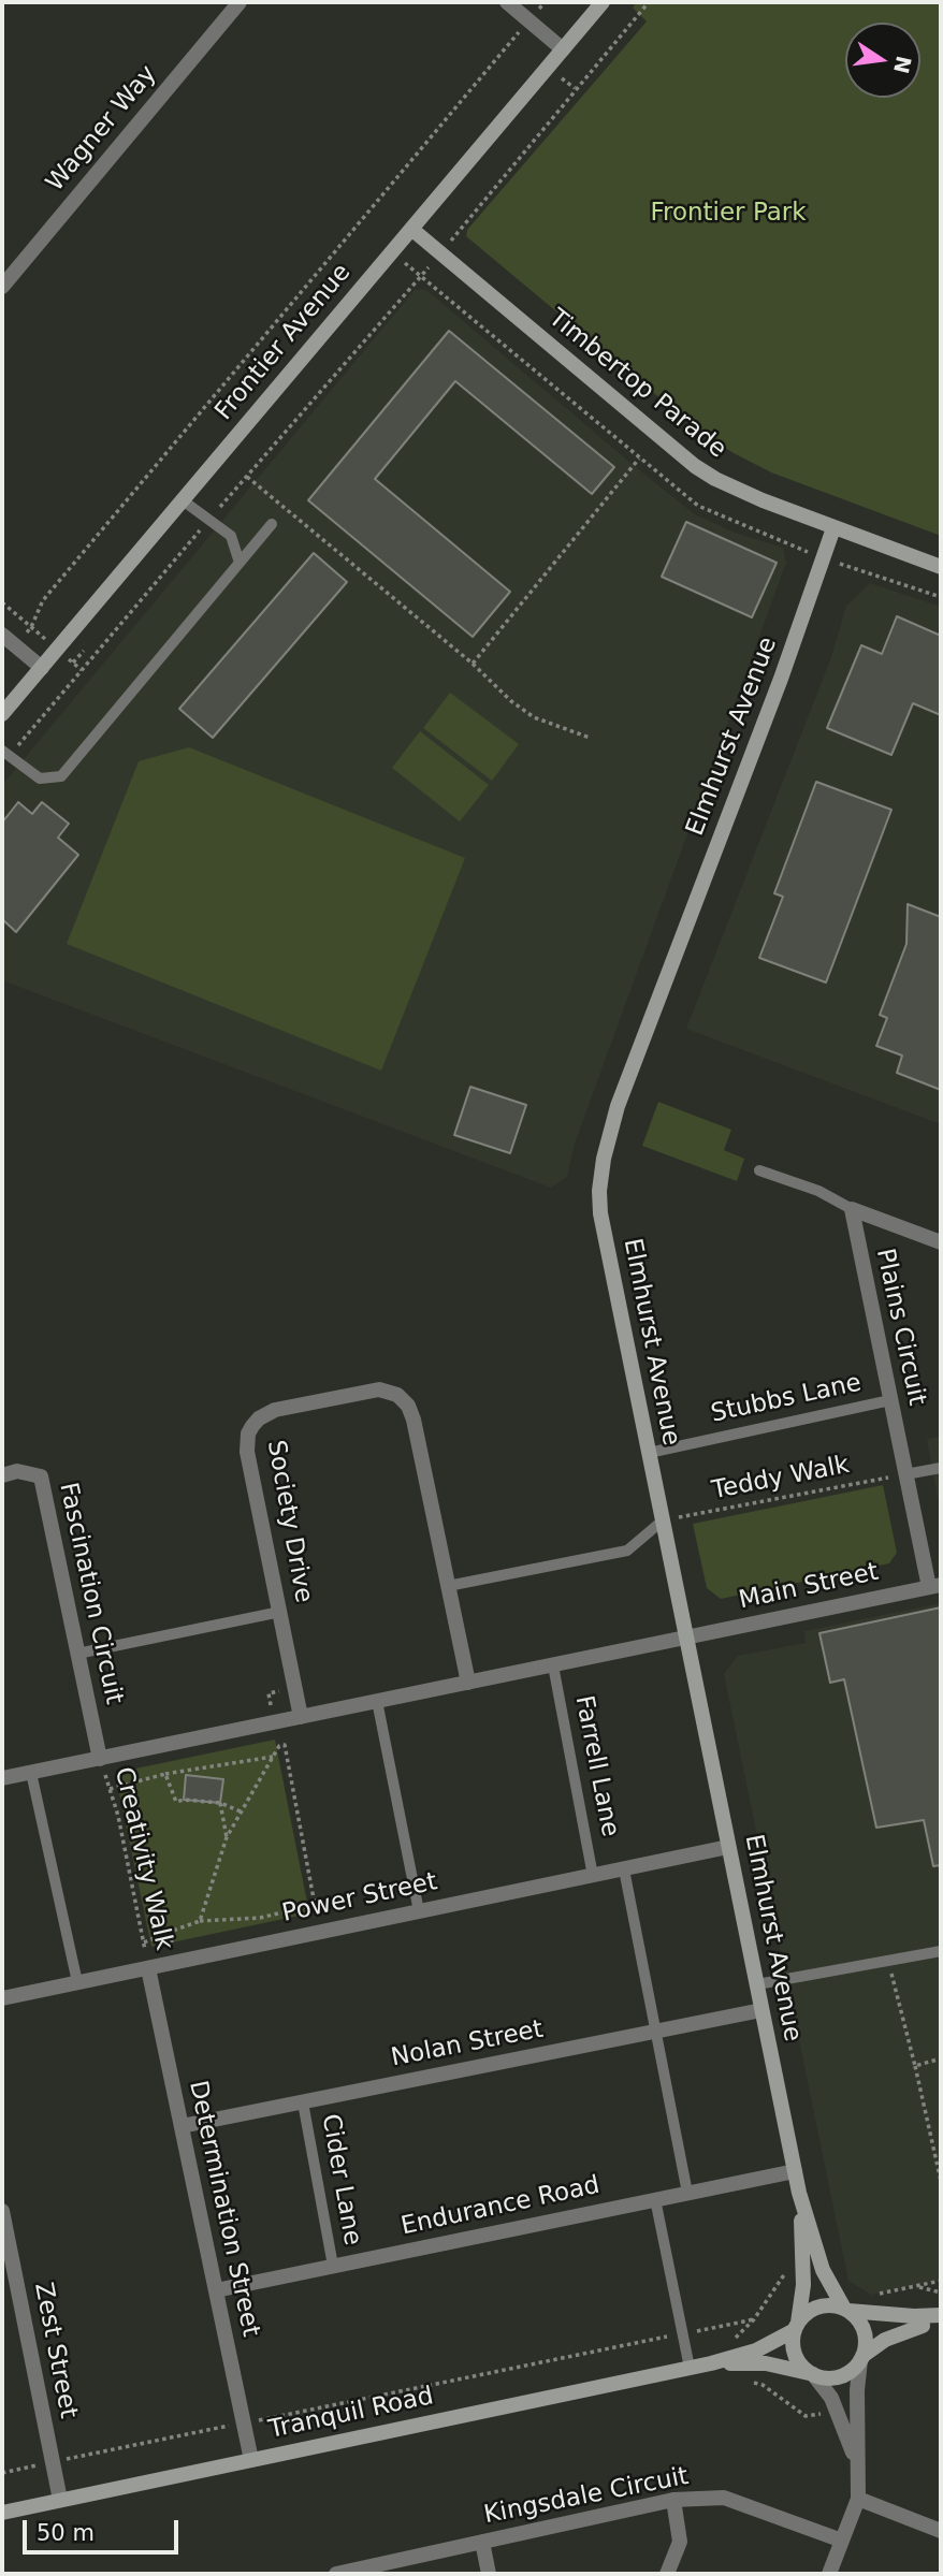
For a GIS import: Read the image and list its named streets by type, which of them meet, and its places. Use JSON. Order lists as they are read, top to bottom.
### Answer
{
  "streets": {
    "street": [
      "Wagner Way",
      "Frontier Avenue",
      "Timbertop Parade",
      "Elmhurst Avenue",
      "Plains Circuit",
      "Society Drive",
      "Main Street",
      "Fascination Circuit",
      "Power Street",
      "Nolan Street",
      "Endurance Road",
      "Determination Street",
      "Zest Street",
      "Tranquil Road",
      "Kingsdale Circuit"
    ],
    "lane": ["Stubbs Lane", "Farrell Lane", "Cider Lane"],
    "path": ["Teddy Walk", "Creativity Walk"]
  },
  "crossings": [
    ["Frontier Avenue", "Timbertop Parade"],
    ["Timbertop Parade", "Elmhurst Avenue"],
    ["Elmhurst Avenue", "Stubbs Lane"],
    ["Elmhurst Avenue", "Teddy Walk"],
    ["Elmhurst Avenue", "Main Street"],
    ["Elmhurst Avenue", "Power Street"],
    ["Elmhurst Avenue", "Nolan Street"],
    ["Elmhurst Avenue", "Endurance Road"],
    ["Plains Circuit", "Stubbs Lane"],
    ["Plains Circuit", "Teddy Walk"],
    ["Plains Circuit", "Main Street"],
    ["Society Drive", "Main Street"],
    ["Main Street", "Fascination Circuit"],
    ["Main Street", "Farrell Lane"],
    ["Main Street", "Creativity Walk"],
    ["Fascination Circuit", "Creativity Walk"],
    ["Farrell Lane", "Power Street"],
    ["Creativity Walk", "Power Street"],
    ["Creativity Walk", "Determination Street"],
    ["Power Street", "Determination Street"],
    ["Nolan Street", "Cider Lane"],
    ["Nolan Street", "Determination Street"],
    ["Cider Lane", "Endurance Road"],
    ["Endurance Road", "Determination Street"],
    ["Determination Street", "Tranquil Road"],
    ["Zest Street", "Tranquil Road"]
  ],
  "parks": ["Frontier Park"],
  "scale_bar": "50 m",
  "north": "right"
}
